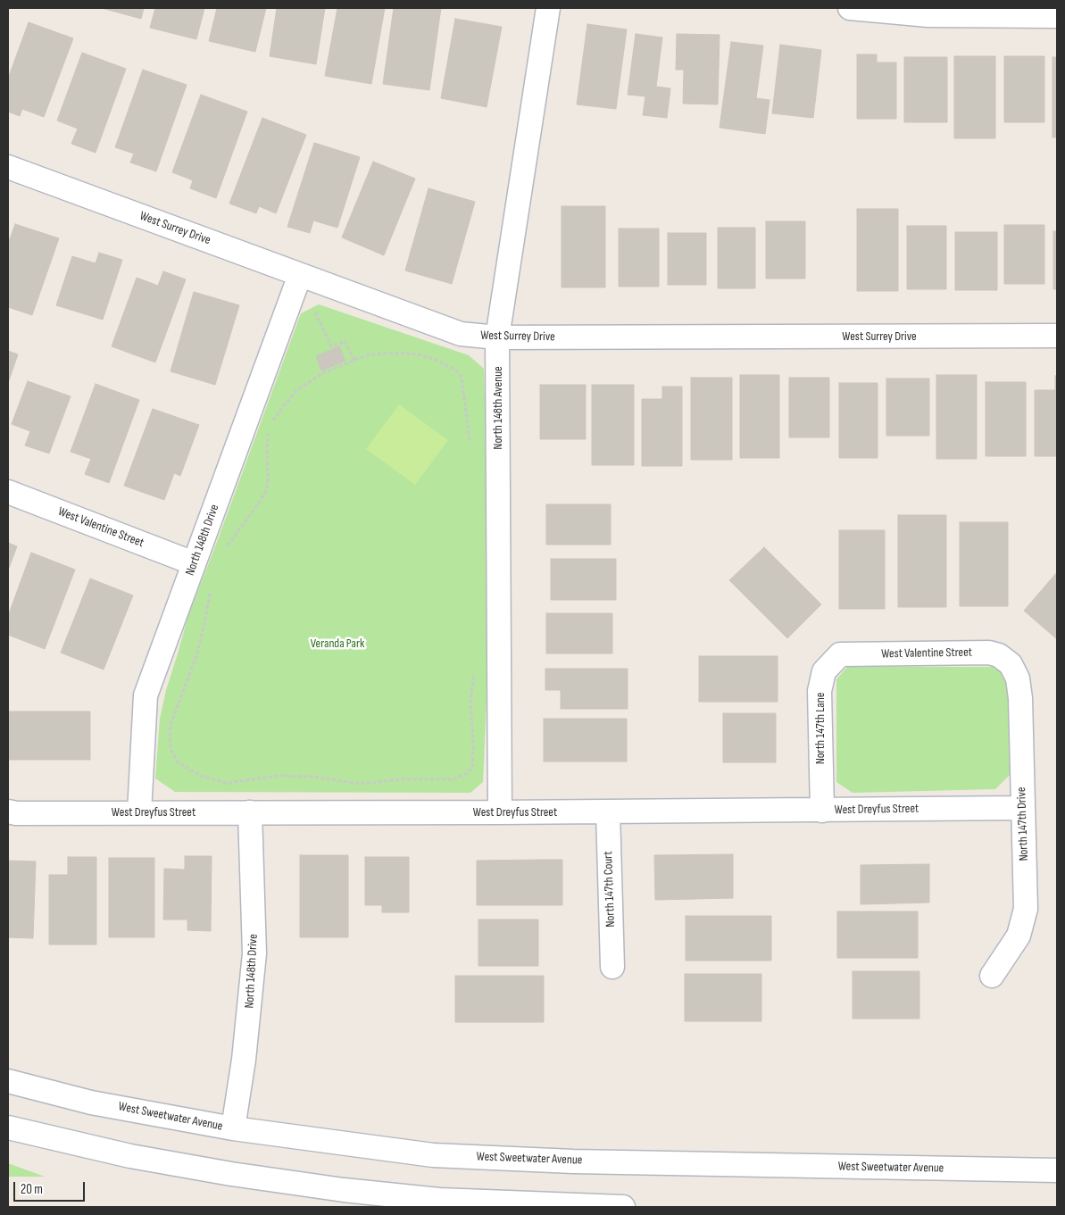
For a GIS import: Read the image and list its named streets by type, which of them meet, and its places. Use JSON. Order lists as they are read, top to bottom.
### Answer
{
  "streets": {
    "street": [
      "West Surrey Drive",
      "North 148th Avenue",
      "West Valentine Street",
      "North 148th Drive",
      "North 147th Lane",
      "West Dreyfus Street",
      "North 147th Drive",
      "North 147th Court",
      "West Sweetwater Avenue"
    ]
  },
  "crossings": [
    ["West Surrey Drive", "North 148th Avenue"],
    ["West Surrey Drive", "North 148th Drive"],
    ["North 148th Avenue", "West Dreyfus Street"],
    ["West Valentine Street", "North 148th Drive"],
    ["West Valentine Street", "North 147th Lane"],
    ["West Valentine Street", "North 147th Drive"],
    ["North 148th Drive", "West Dreyfus Street"],
    ["North 148th Drive", "West Sweetwater Avenue"],
    ["North 147th Lane", "West Dreyfus Street"],
    ["West Dreyfus Street", "North 147th Drive"],
    ["West Dreyfus Street", "North 147th Court"]
  ],
  "parks": ["Veranda Park"],
  "scale_bar": "20 m"
}
